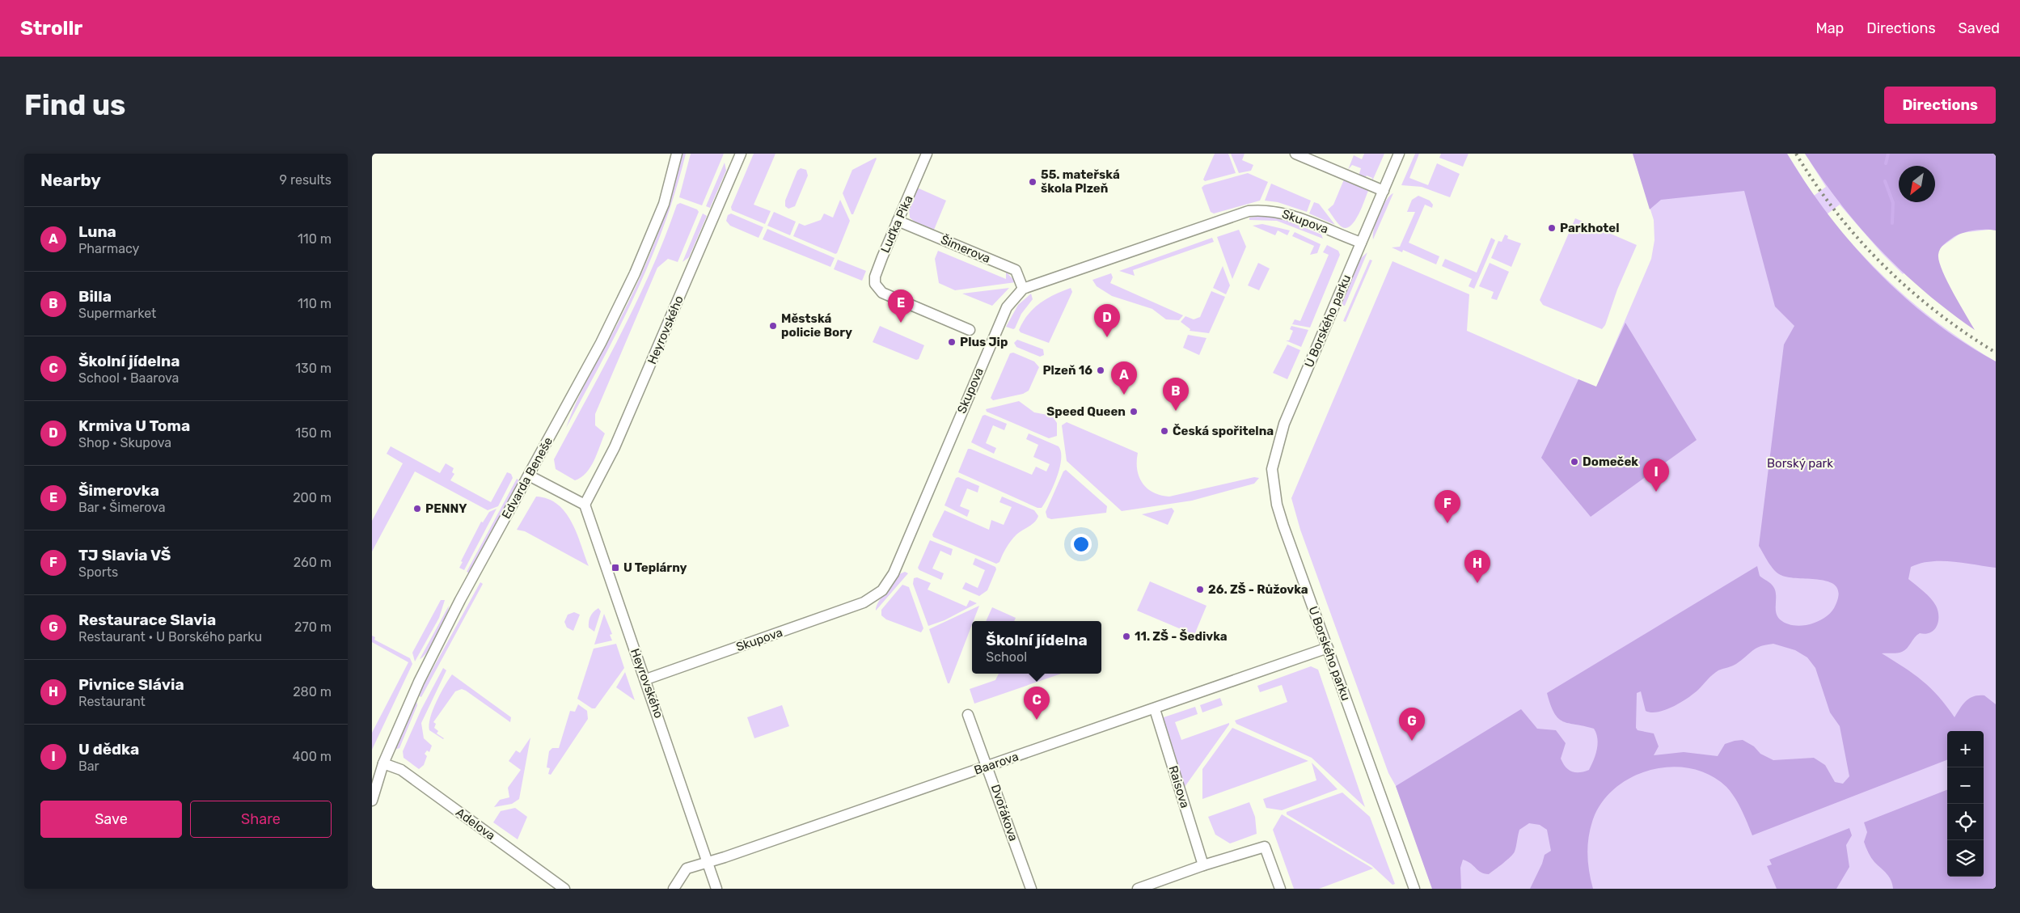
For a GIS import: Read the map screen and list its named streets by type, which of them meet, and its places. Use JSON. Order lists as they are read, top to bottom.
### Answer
{
  "streets": {
    "street": [
      "Skupova",
      "Luďka Pika",
      "Šimerova",
      "U Borského parku",
      "Heyrovského",
      "Edvarda Beneše",
      "Baarova",
      "Raisova",
      "Dvořákova",
      "Adelova"
    ]
  },
  "crossings": [
    ["Skupova", "Šimerova"],
    ["Skupova", "U Borského parku"],
    ["Skupova", "Heyrovského"],
    ["Luďka Pika", "Šimerova"],
    ["U Borského parku", "Baarova"],
    ["Heyrovského", "Baarova"],
    ["Edvarda Beneše", "Adelova"],
    ["Baarova", "Raisova"],
    ["Baarova", "Dvořákova"]
  ],
  "parks": ["Borský park"],
  "places": {
    "other": [
      "55. mateřská škola Plzeň",
      "Parkhotel",
      "Městská policie Bory",
      "Plus Jip",
      "Plzeň 16",
      "Speed Queen",
      "Česká spořitelna",
      "Domeček",
      "PENNY",
      "26. ZŠ - Růžovka",
      "11. ZŠ - Šedivka"
    ],
    "transit": ["U Teplárny"]
  },
  "north": "bottom left",
  "page": {
    "header": "Strollr",
    "nav": ["Map", "Directions", "Saved"],
    "buttons": [
      "Directions",
      ["Save", "Share"]
    ],
    "title": "Find us",
    "heading": ["Nearby", "9 results"],
    "list": [
      {
        "mark": "A",
        "name": "Luna",
        "note": "Pharmacy",
        "value": "110 m"
      },
      {
        "mark": "B",
        "name": "Billa",
        "note": "Supermarket",
        "value": "110 m"
      },
      {
        "mark": "C",
        "name": "Školní jídelna",
        "note": "School · Baarova",
        "value": "130 m"
      },
      {
        "mark": "D",
        "name": "Krmiva U Toma",
        "note": "Shop · Skupova",
        "value": "150 m"
      },
      {
        "mark": "E",
        "name": "Šimerovka",
        "note": "Bar · Šimerova",
        "value": "200 m"
      },
      {
        "mark": "F",
        "name": "TJ Slavia VŠ",
        "note": "Sports",
        "value": "260 m"
      },
      {
        "mark": "G",
        "name": "Restaurace Slavia",
        "note": "Restaurant · U Borského parku",
        "value": "270 m"
      },
      {
        "mark": "H",
        "name": "Pivnice Slávia",
        "note": "Restaurant",
        "value": "280 m"
      },
      {
        "mark": "I",
        "name": "U dědka",
        "note": "Bar",
        "value": "400 m"
      }
    ],
    "pins": [
      "E",
      "D",
      "A",
      "B",
      "I",
      "F",
      "H",
      "C",
      "G"
    ],
    "popup": ["Školní jídelna", "School"],
    "map_buttons": ["+", "−"]
  }
}
